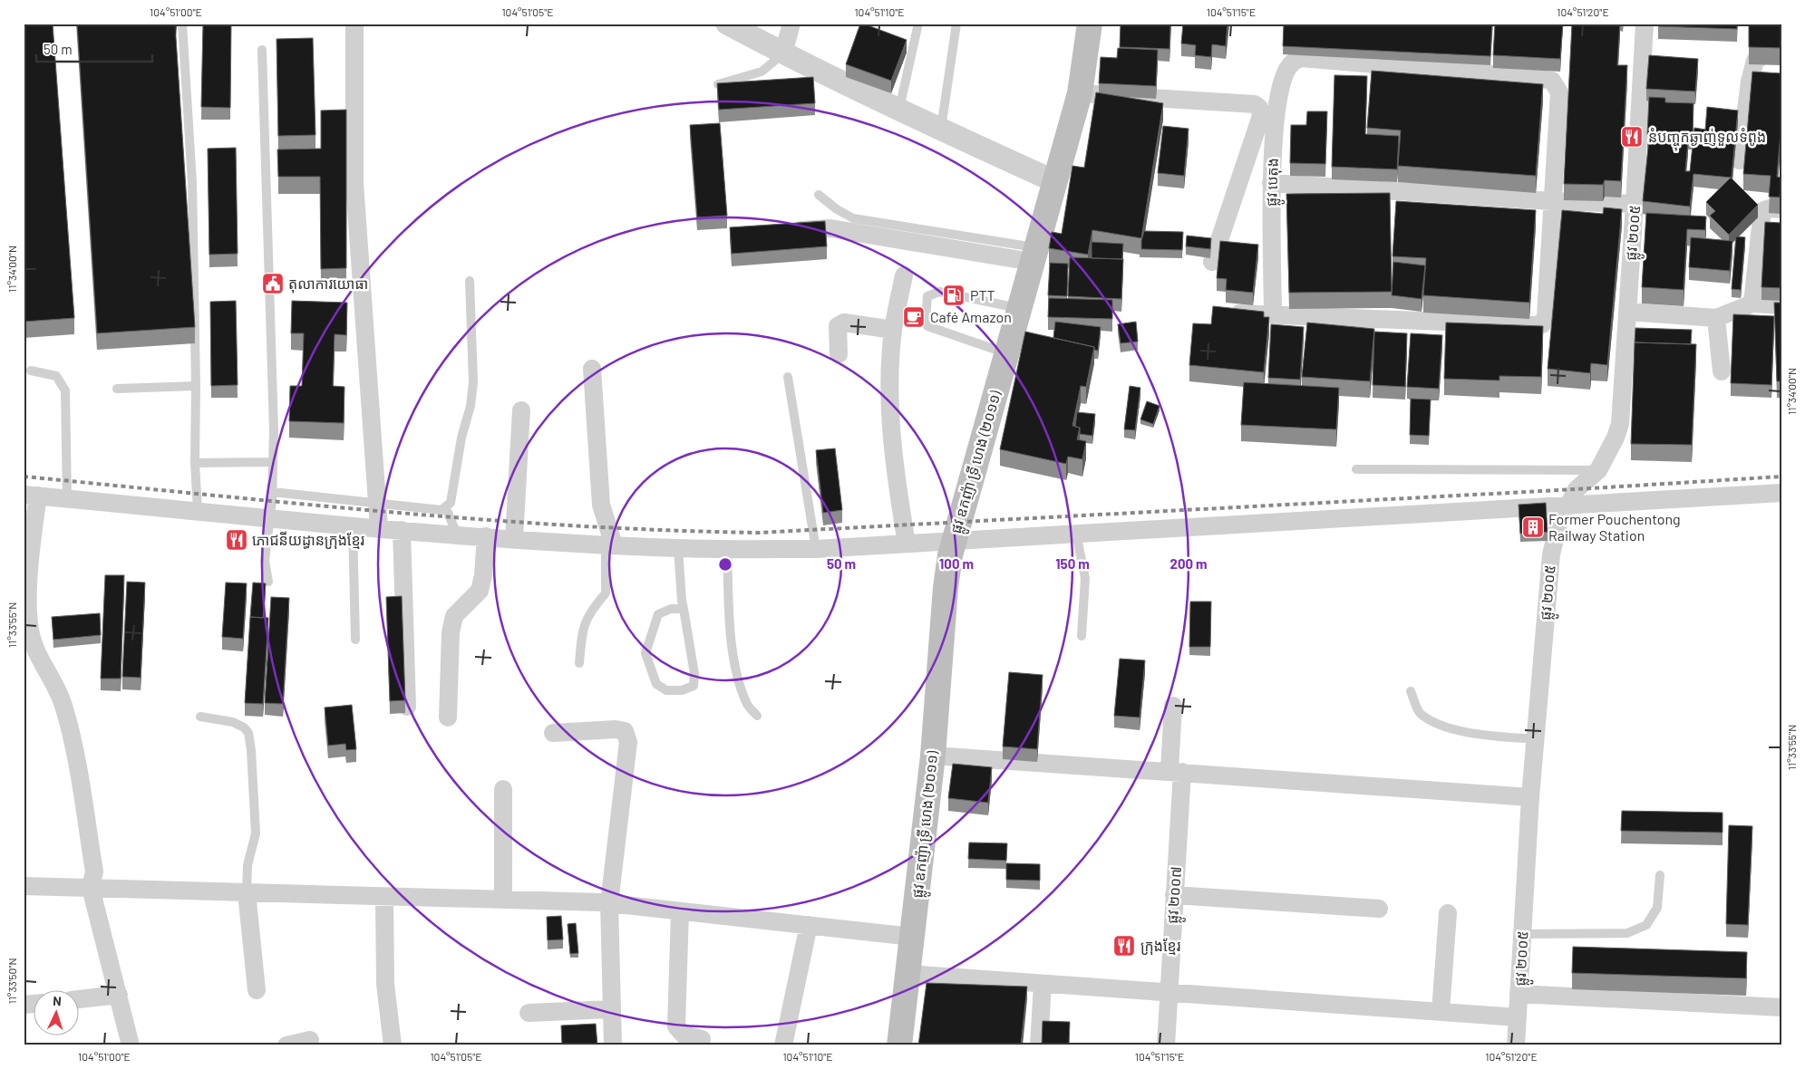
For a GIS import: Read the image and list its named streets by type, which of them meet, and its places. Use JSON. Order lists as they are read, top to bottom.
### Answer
{
  "streets": {
    "main road": ["ផ្លូវ ឧកញ៉ា ទ្រី ហេង (២០១១)"],
    "street": ["ផ្លូវ បេតុង", "ផ្លូវ ២០០៥", "ផ្លូវ ២០០៧"]
  },
  "places": {
    "restaurant": ["នំបញ្ចុកឆ្ងាញ់ទួលទំពូង", "ភោជនីយដ្ធានក្រុងខ្មែរ", "ក្រុងខ្មែរ"],
    "public building": ["តុលាការយោធា"],
    "fuel station": ["PTT"],
    "cafe": ["Café Amazon"],
    "building": ["Former Pouchentong Railway Station"]
  },
  "scale_bar": "50 m",
  "north": "top",
  "coordinates": [
    "104°51'00\"E",
    "104°51'05\"E",
    "104°51'10\"E",
    "104°51'15\"E",
    "104°51'20\"E",
    "11°34'00\"N",
    "11°33'55\"N",
    "11°33'50\"N"
  ],
  "rings": [
    "50 m",
    "100 m",
    "150 m",
    "200 m"
  ]
}
